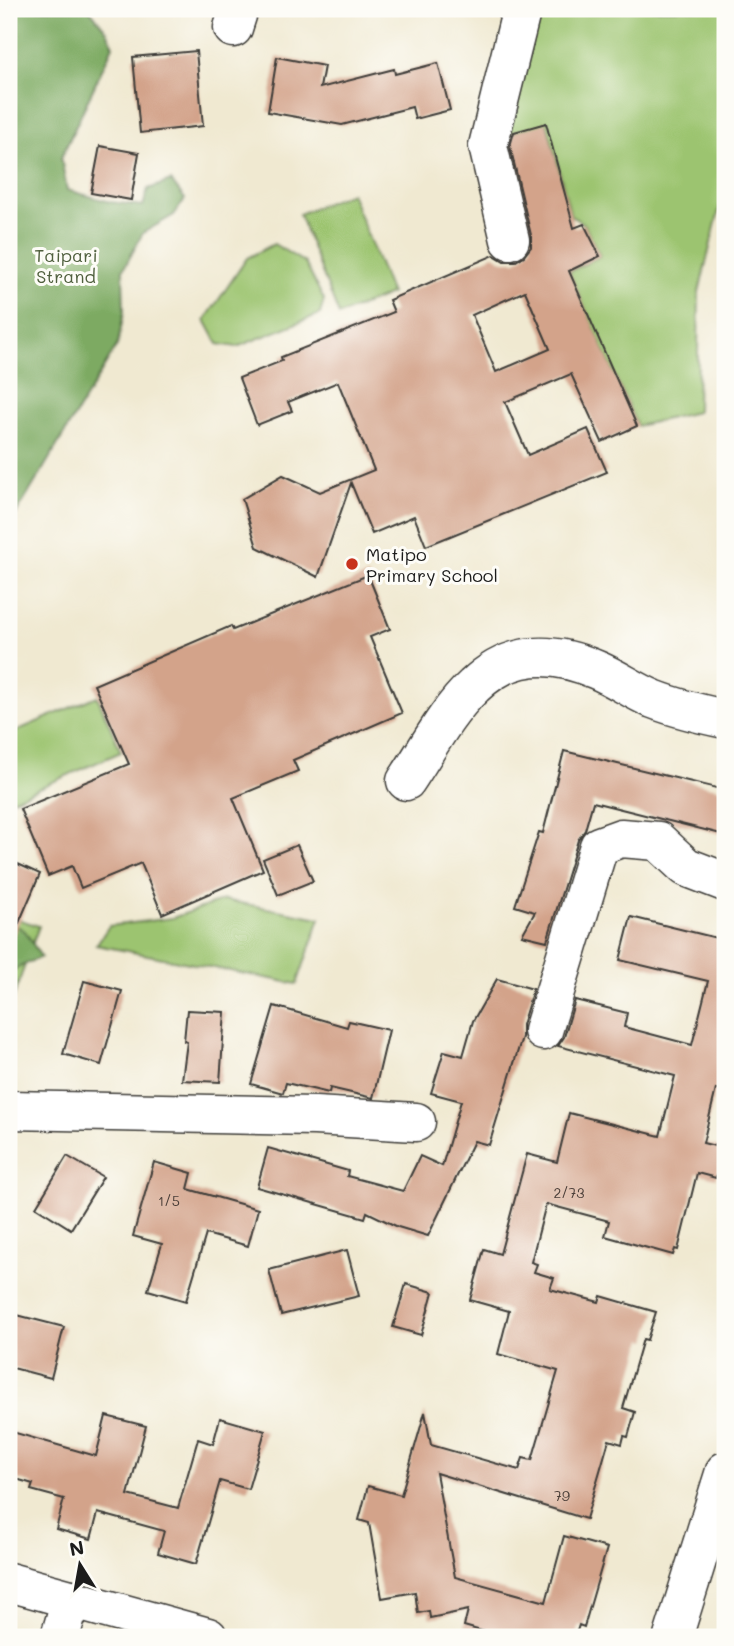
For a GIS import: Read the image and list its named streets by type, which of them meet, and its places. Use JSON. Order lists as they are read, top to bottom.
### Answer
{
  "parks": ["Taipari Strand"],
  "places": ["Matipo Primary School"],
  "house_numbers": ["2/73", "1/5", "79"],
  "north": "top"
}
